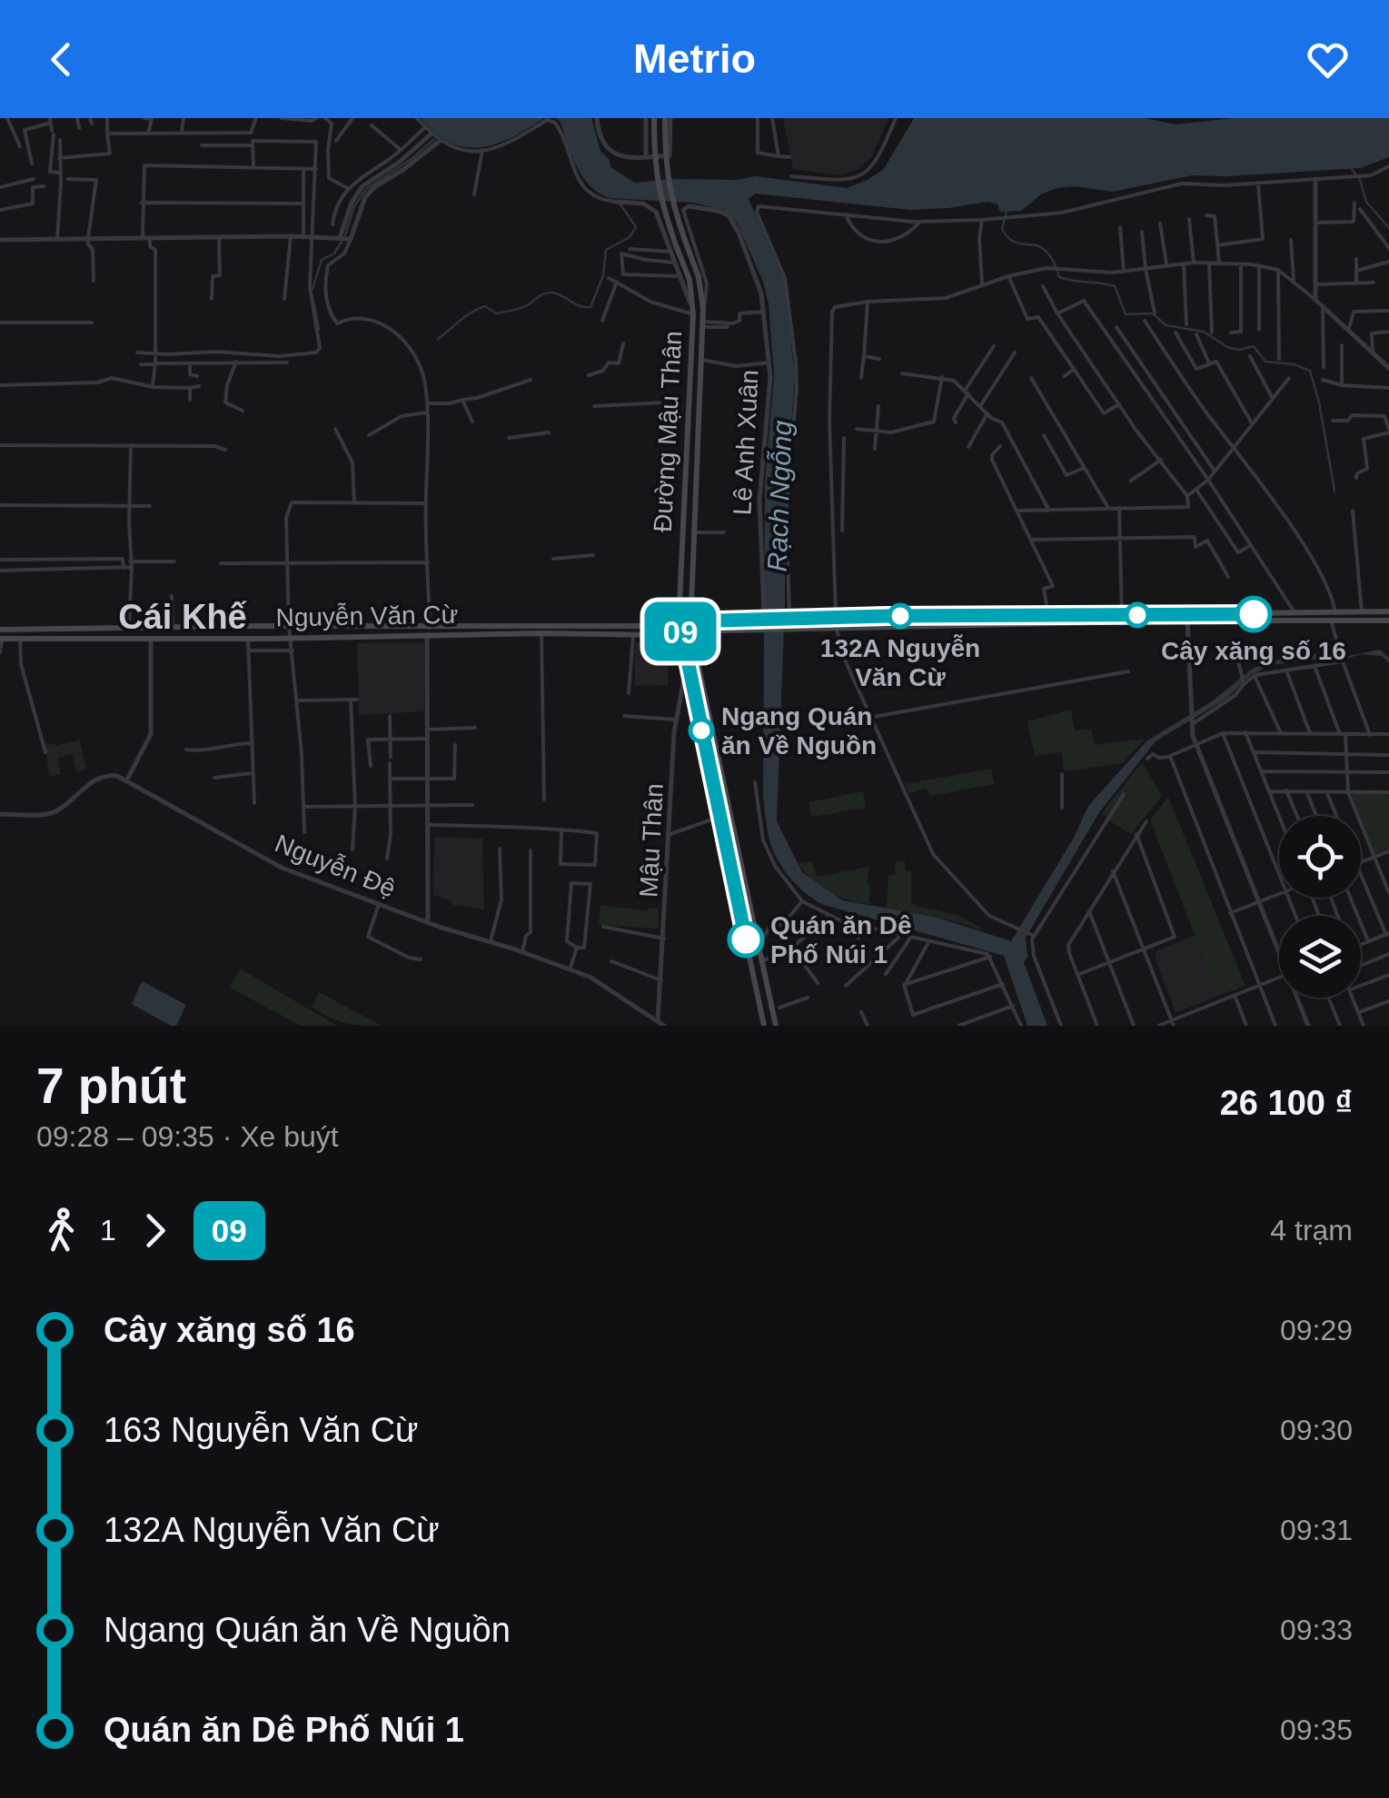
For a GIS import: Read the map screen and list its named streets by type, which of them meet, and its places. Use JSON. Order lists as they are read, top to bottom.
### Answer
{
  "streets": {
    "main road": ["Đường Mậu Thân", "Nguyễn Văn Cừ"],
    "street": ["Lê Anh Xuân", "Mậu Thân", "Nguyễn Đệ"]
  },
  "crossings": [
    ["Đường Mậu Thân", "Nguyễn Văn Cừ"],
    ["Đường Mậu Thân", "Mậu Thân"],
    ["Mậu Thân", "Nguyễn Đệ"]
  ],
  "districts": ["Cái Khế"],
  "water": ["Rạch Ngỗng"],
  "places": [
    "Cây xăng số 16",
    "132A Nguyễn Văn Cừ",
    "Ngang Quán ăn Về Nguồn",
    "Quán ăn Dê Phố Núi 1"
  ],
  "lines": ["bus line 09"],
  "page": {
    "header": "Metrio",
    "on_map": "09",
    "heading": ["7 phút", "09:28 – 09:35 · Xe buýt", "26 100 ₫"],
    "legs": ["1", "09", "4 trạm"],
    "list": [
      {
        "name": "Cây xăng số 16",
        "value": "09:29"
      },
      {
        "name": "163 Nguyễn Văn Cừ",
        "value": "09:30"
      },
      {
        "name": "132A Nguyễn Văn Cừ",
        "value": "09:31"
      },
      {
        "name": "Ngang Quán ăn Về Nguồn",
        "value": "09:33"
      },
      {
        "name": "Quán ăn Dê Phố Núi 1",
        "value": "09:35"
      }
    ]
  }
}
